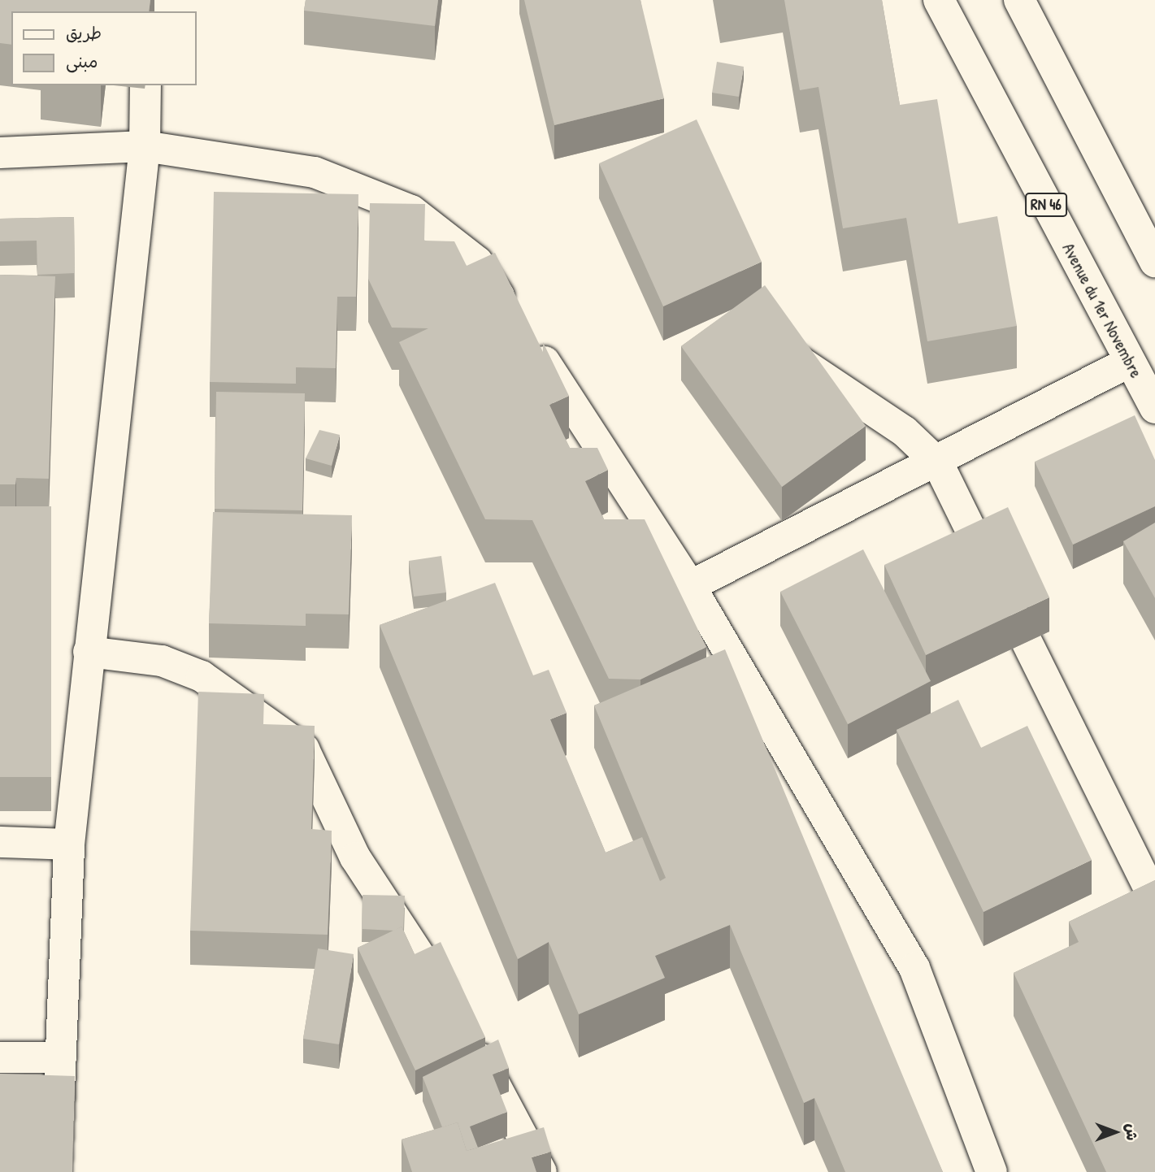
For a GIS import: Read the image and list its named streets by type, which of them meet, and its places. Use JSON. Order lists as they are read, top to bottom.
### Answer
{
  "streets": {
    "street": ["RN 46", "Avenue du 1er Novembre"]
  },
  "legend": ["طريق", "مبنى"],
  "north": "right"
}
